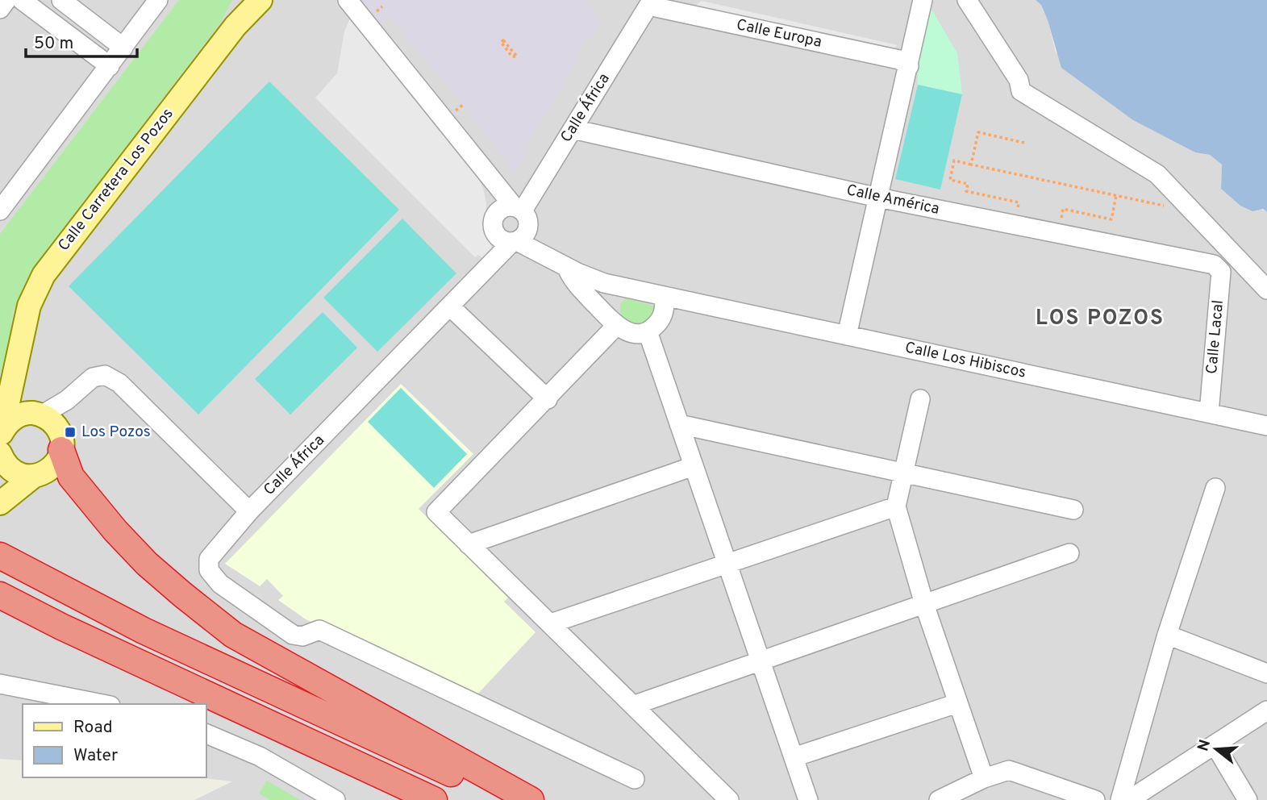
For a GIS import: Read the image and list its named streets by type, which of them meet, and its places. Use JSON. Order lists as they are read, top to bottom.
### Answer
{
  "streets": {
    "main road": ["Calle Carretera Los Pozos"],
    "street": [
      "Calle Europa",
      "Calle África",
      "Calle América",
      "Calle Lacal",
      "Calle Los Hibiscos"
    ]
  },
  "crossings": [
    ["Calle Europa", "Calle África"],
    ["Calle África", "Calle América"],
    ["Calle América", "Calle Lacal"],
    ["Calle Lacal", "Calle Los Hibiscos"]
  ],
  "districts": ["LOS POZOS"],
  "places": {
    "transit": ["Los Pozos"]
  },
  "legend": ["Road", "Water"],
  "scale_bar": "50 m",
  "north": "left"
}
